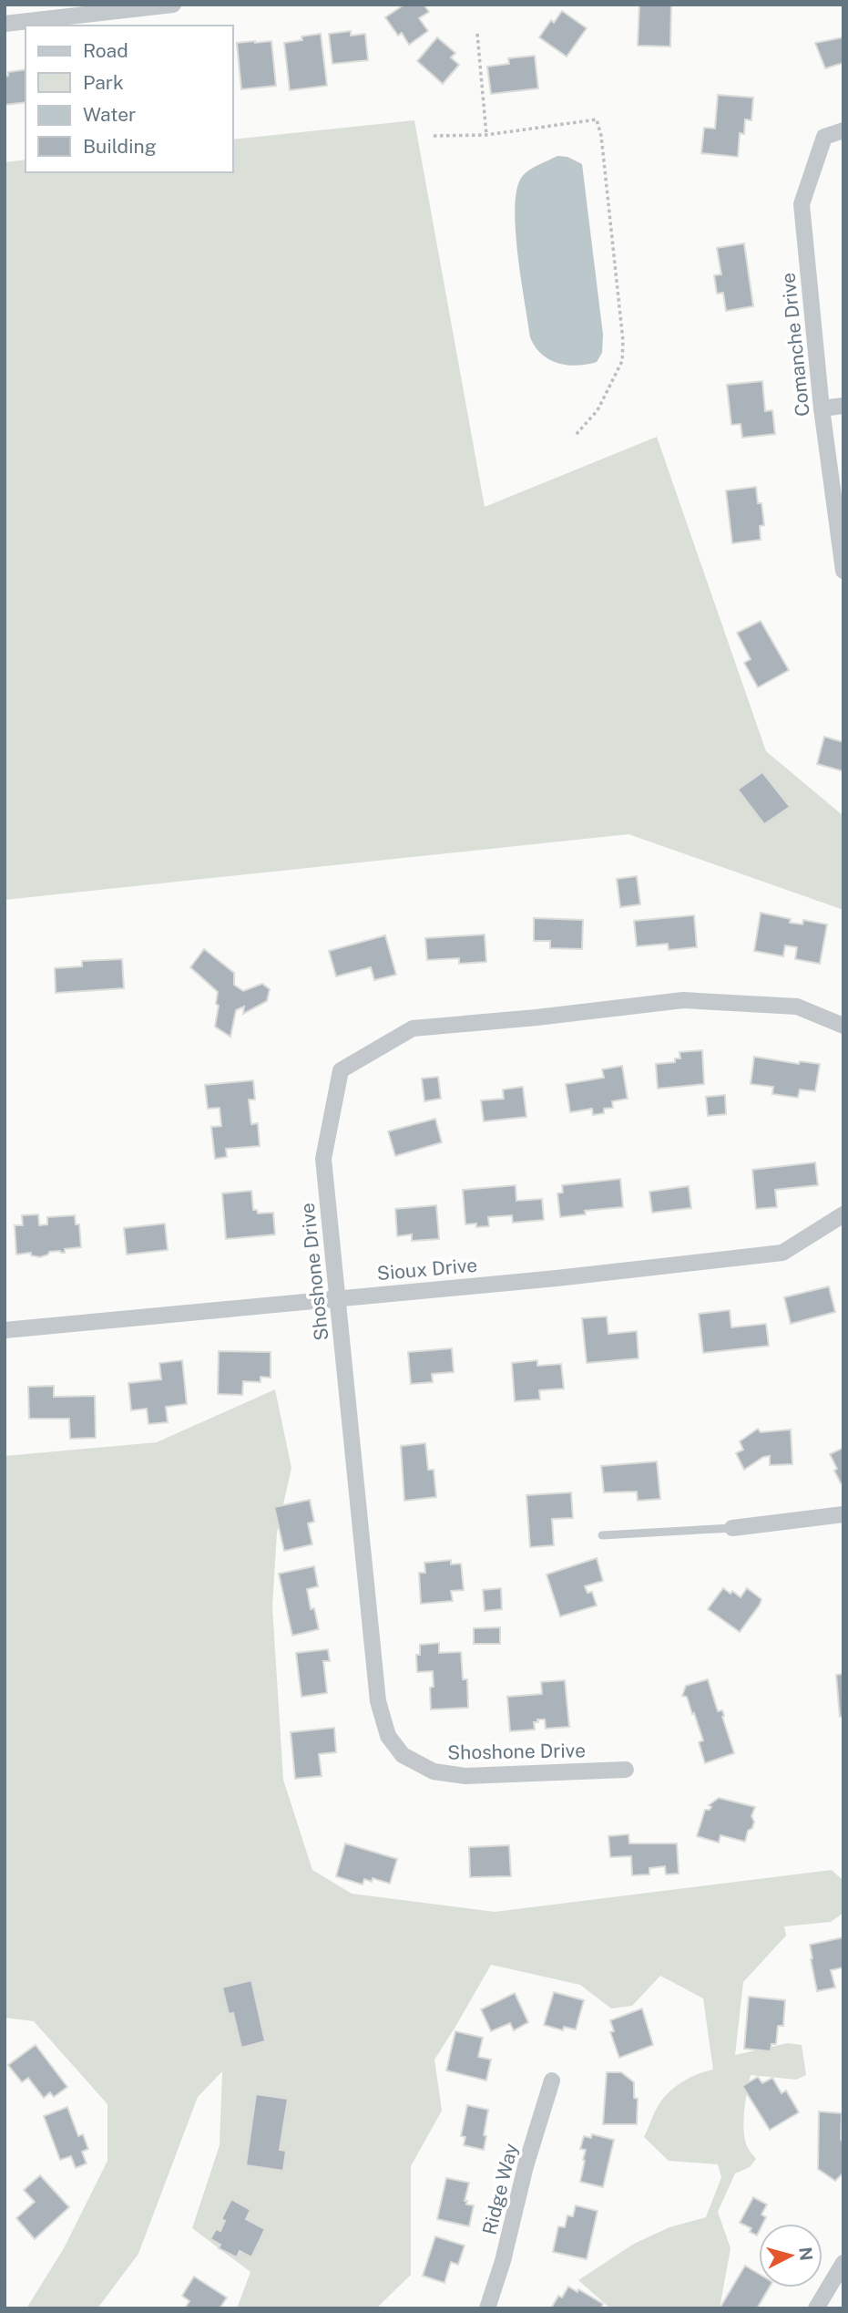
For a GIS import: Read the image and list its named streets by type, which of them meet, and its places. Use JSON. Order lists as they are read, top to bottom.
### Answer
{
  "streets": {
    "street": [
      "Comanche Drive",
      "Sioux Drive",
      "Shoshone Drive",
      "Ridge Way"
    ]
  },
  "crossings": [
    ["Sioux Drive", "Shoshone Drive"]
  ],
  "legend": [
    "Road",
    "Park",
    "Water",
    "Building"
  ],
  "north": "right"
}
